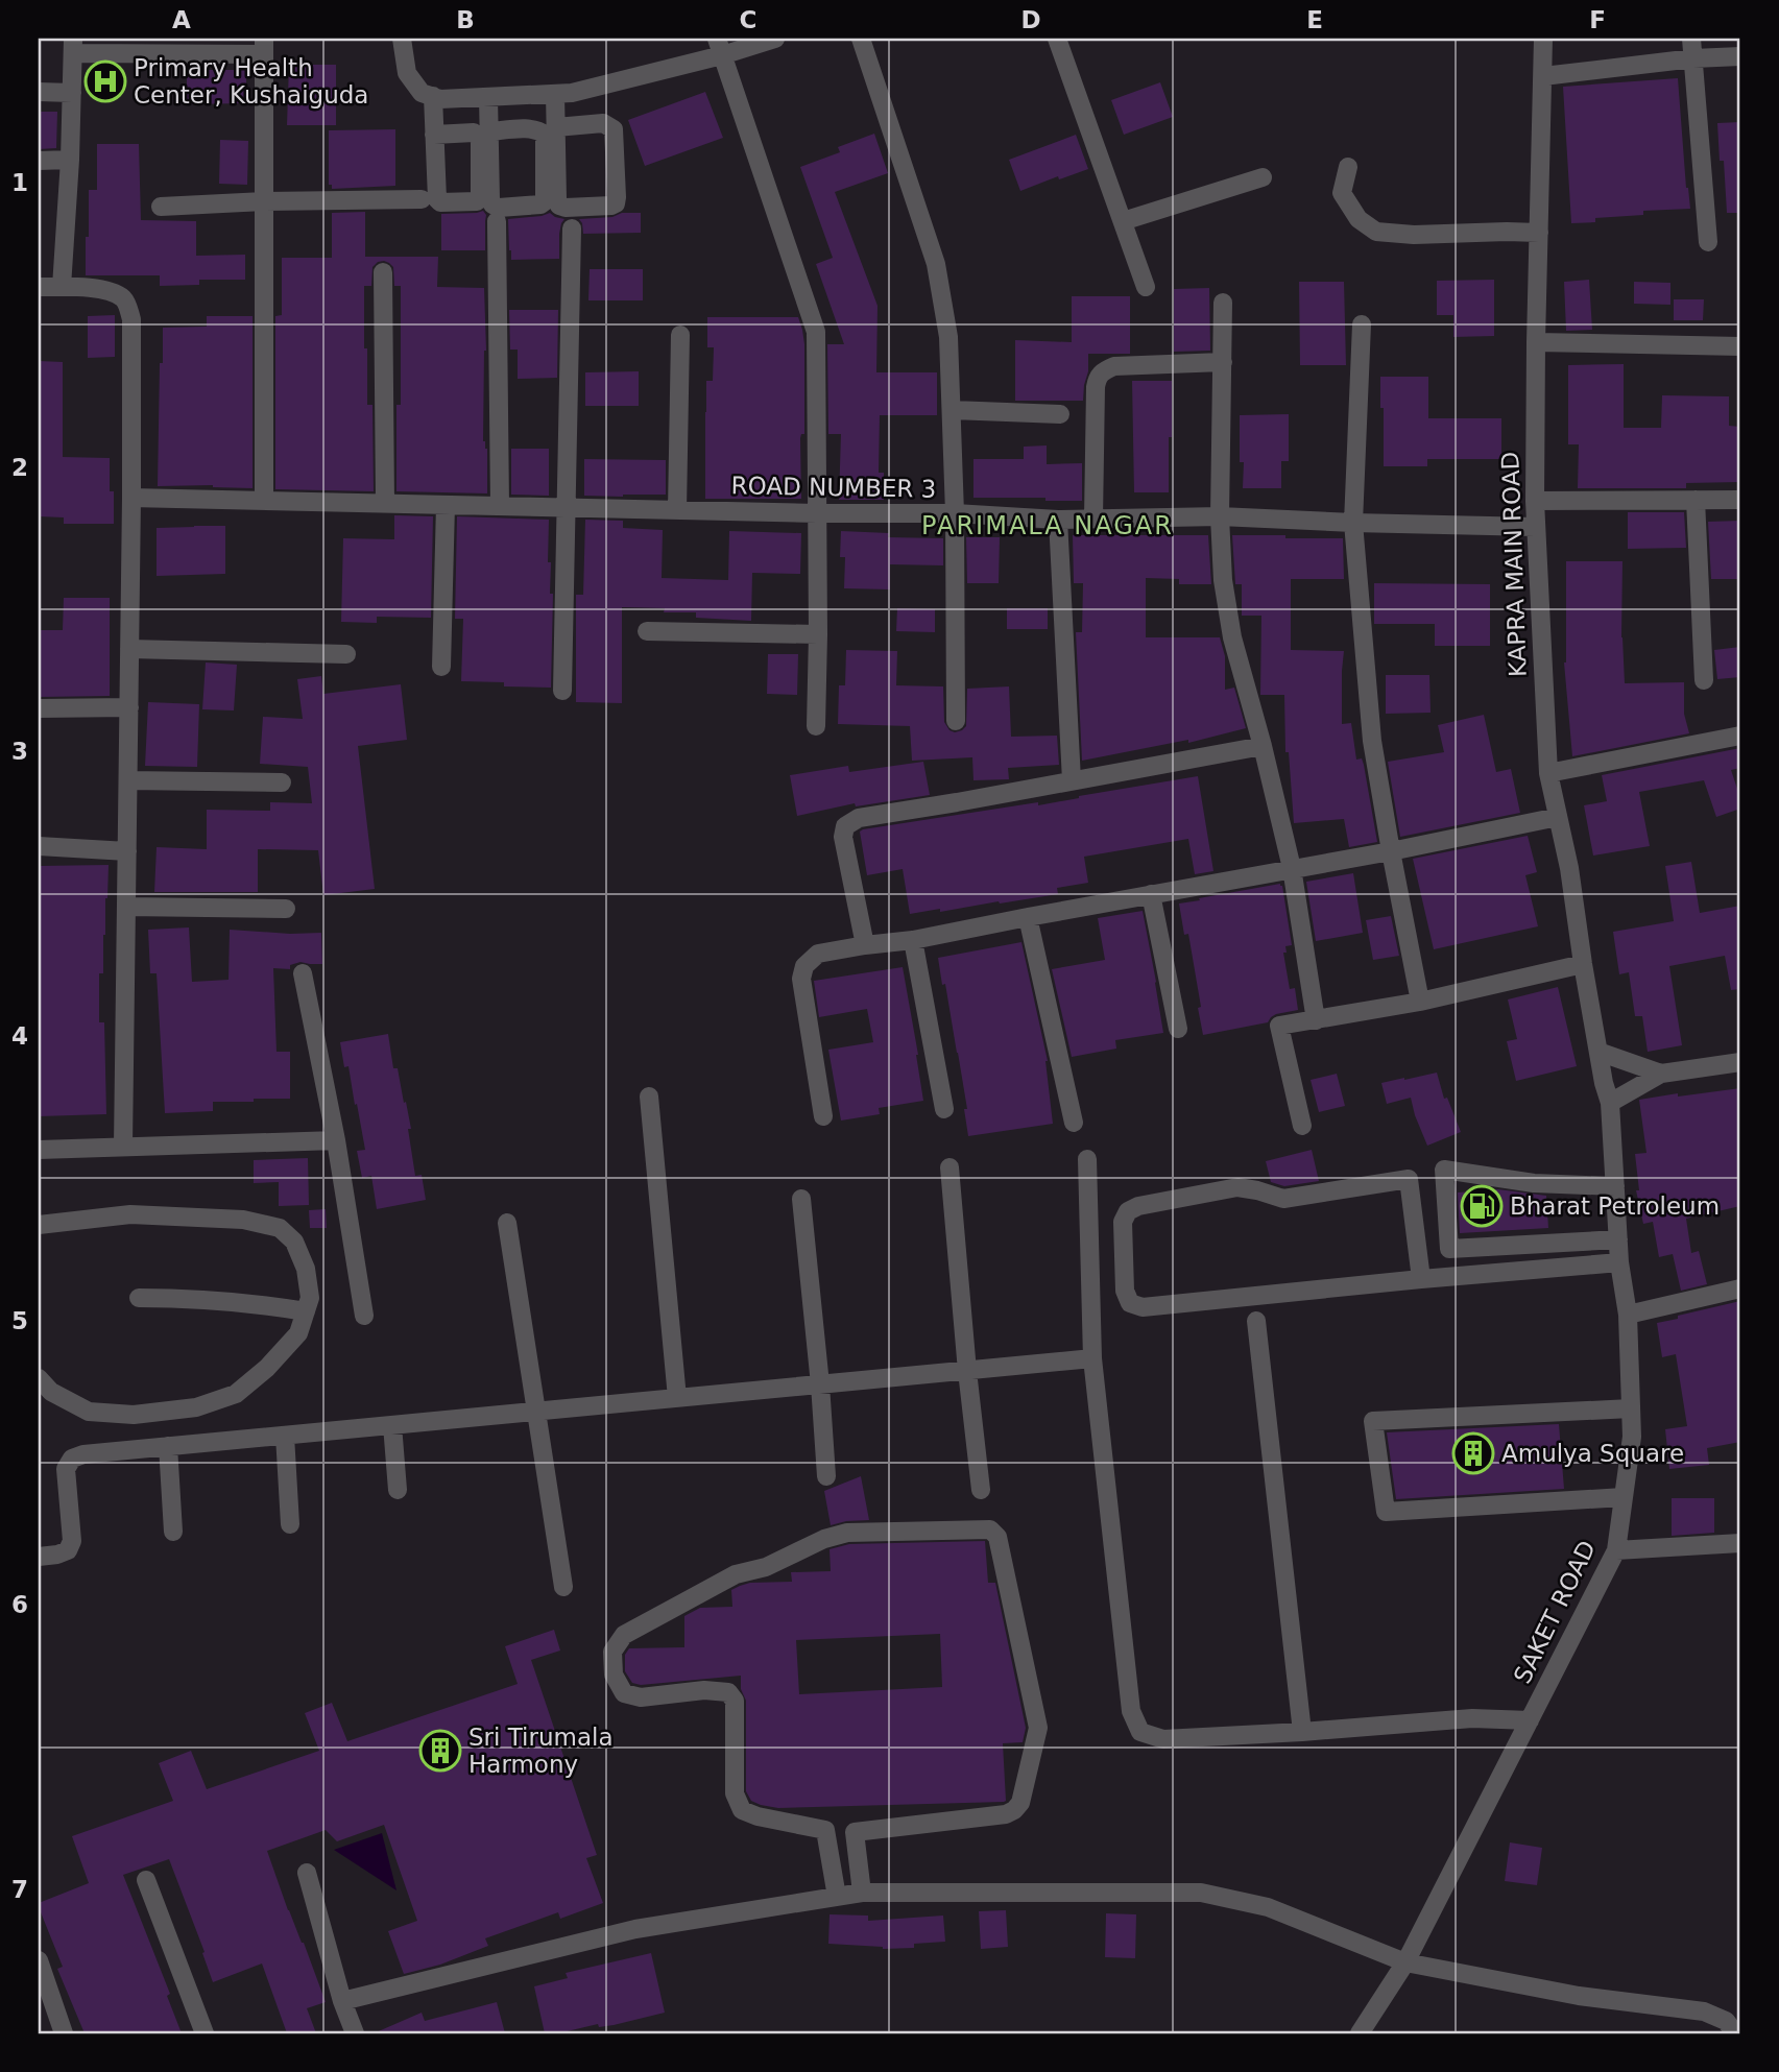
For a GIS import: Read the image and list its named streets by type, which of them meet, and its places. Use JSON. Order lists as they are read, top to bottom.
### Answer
{
  "streets": {
    "street": ["ROAD NUMBER 3", "KAPRA MAIN ROAD", "SAKET ROAD"]
  },
  "crossings": [
    ["ROAD NUMBER 3", "KAPRA MAIN ROAD"],
    ["KAPRA MAIN ROAD", "SAKET ROAD"]
  ],
  "districts": ["PARIMALA NAGAR"],
  "places": {
    "hospital": ["Primary Health Center, Kushaiguda"],
    "fuel station": ["Bharat Petroleum"],
    "building": ["Amulya Square", "Sri Tirumala Harmony"]
  },
  "grid": {
    "columns": [
      "A",
      "B",
      "C",
      "D",
      "E",
      "F"
    ],
    "rows": [
      "1",
      "2",
      "3",
      "4",
      "5",
      "6",
      "7"
    ]
  }
}
